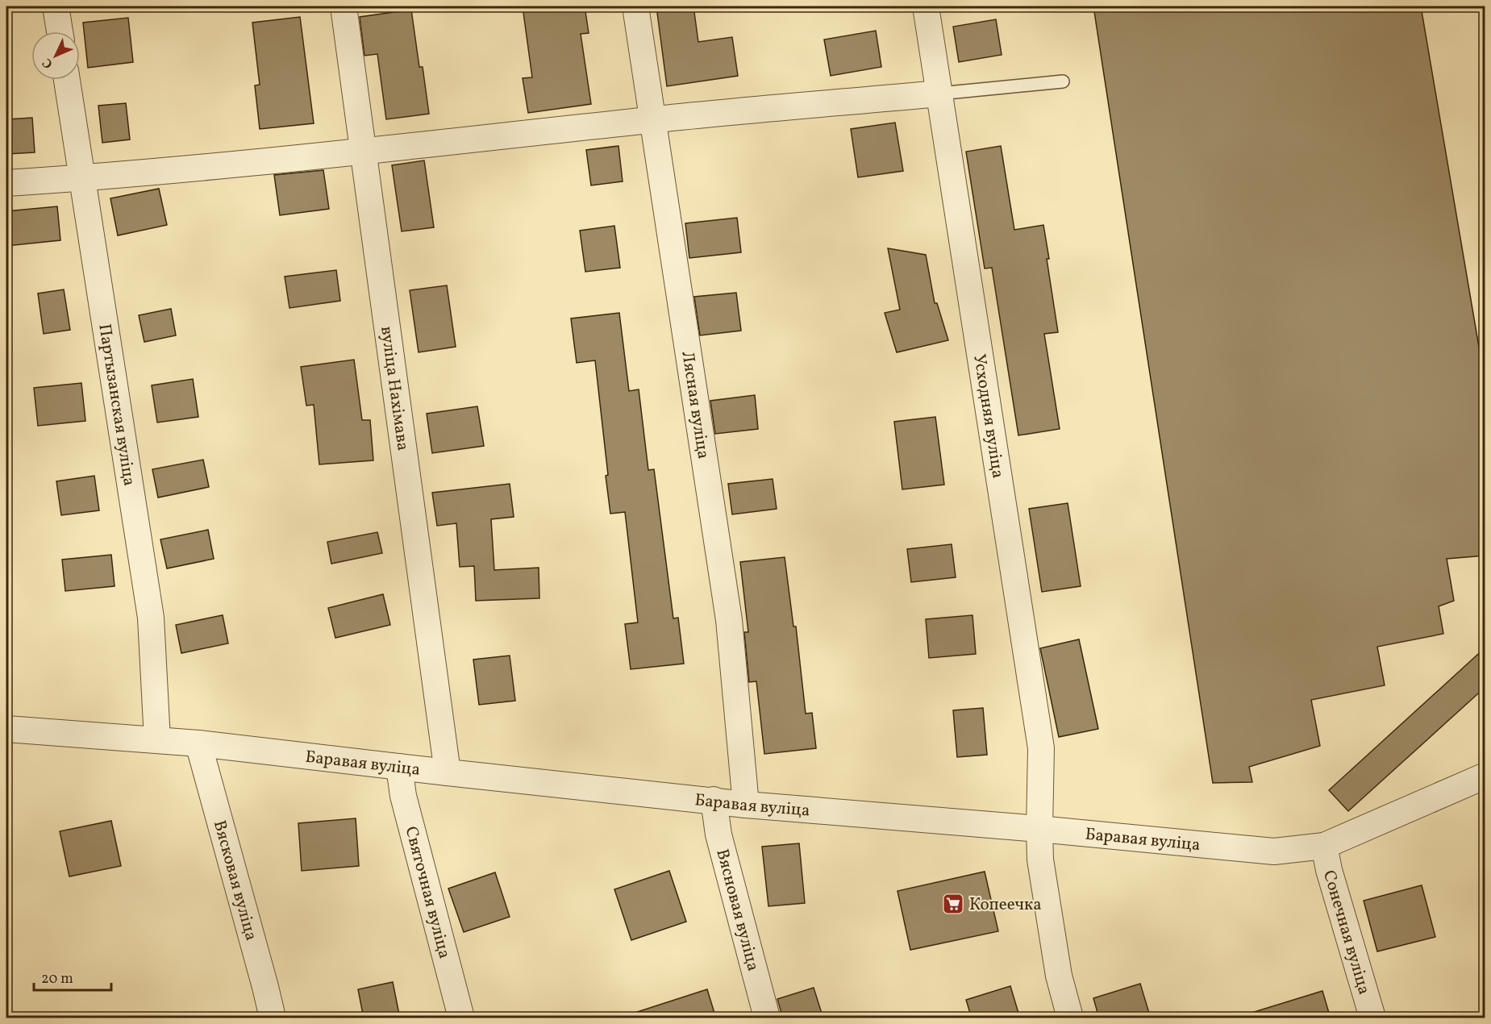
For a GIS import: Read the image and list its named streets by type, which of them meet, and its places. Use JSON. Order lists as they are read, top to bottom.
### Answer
{
  "streets": {
    "street": [
      "вуліца Нахімава",
      "Партызанская вуліца",
      "Лясная вуліца",
      "Усходняя вуліца",
      "Баравая вуліца",
      "Вясковая вуліца",
      "Святочная вуліца",
      "Вясновая вуліца",
      "Сонечная вуліца"
    ]
  },
  "crossings": [
    ["вуліца Нахімава", "Баравая вуліца"],
    ["Партызанская вуліца", "Баравая вуліца"],
    ["Лясная вуліца", "Баравая вуліца"],
    ["Усходняя вуліца", "Баравая вуліца"],
    ["Баравая вуліца", "Вясковая вуліца"],
    ["Баравая вуліца", "Святочная вуліца"],
    ["Баравая вуліца", "Вясновая вуліца"],
    ["Баравая вуліца", "Сонечная вуліца"]
  ],
  "places": {
    "supermarket": ["Копеечка"]
  },
  "scale_bar": "20 m",
  "north": "bottom left"
}
